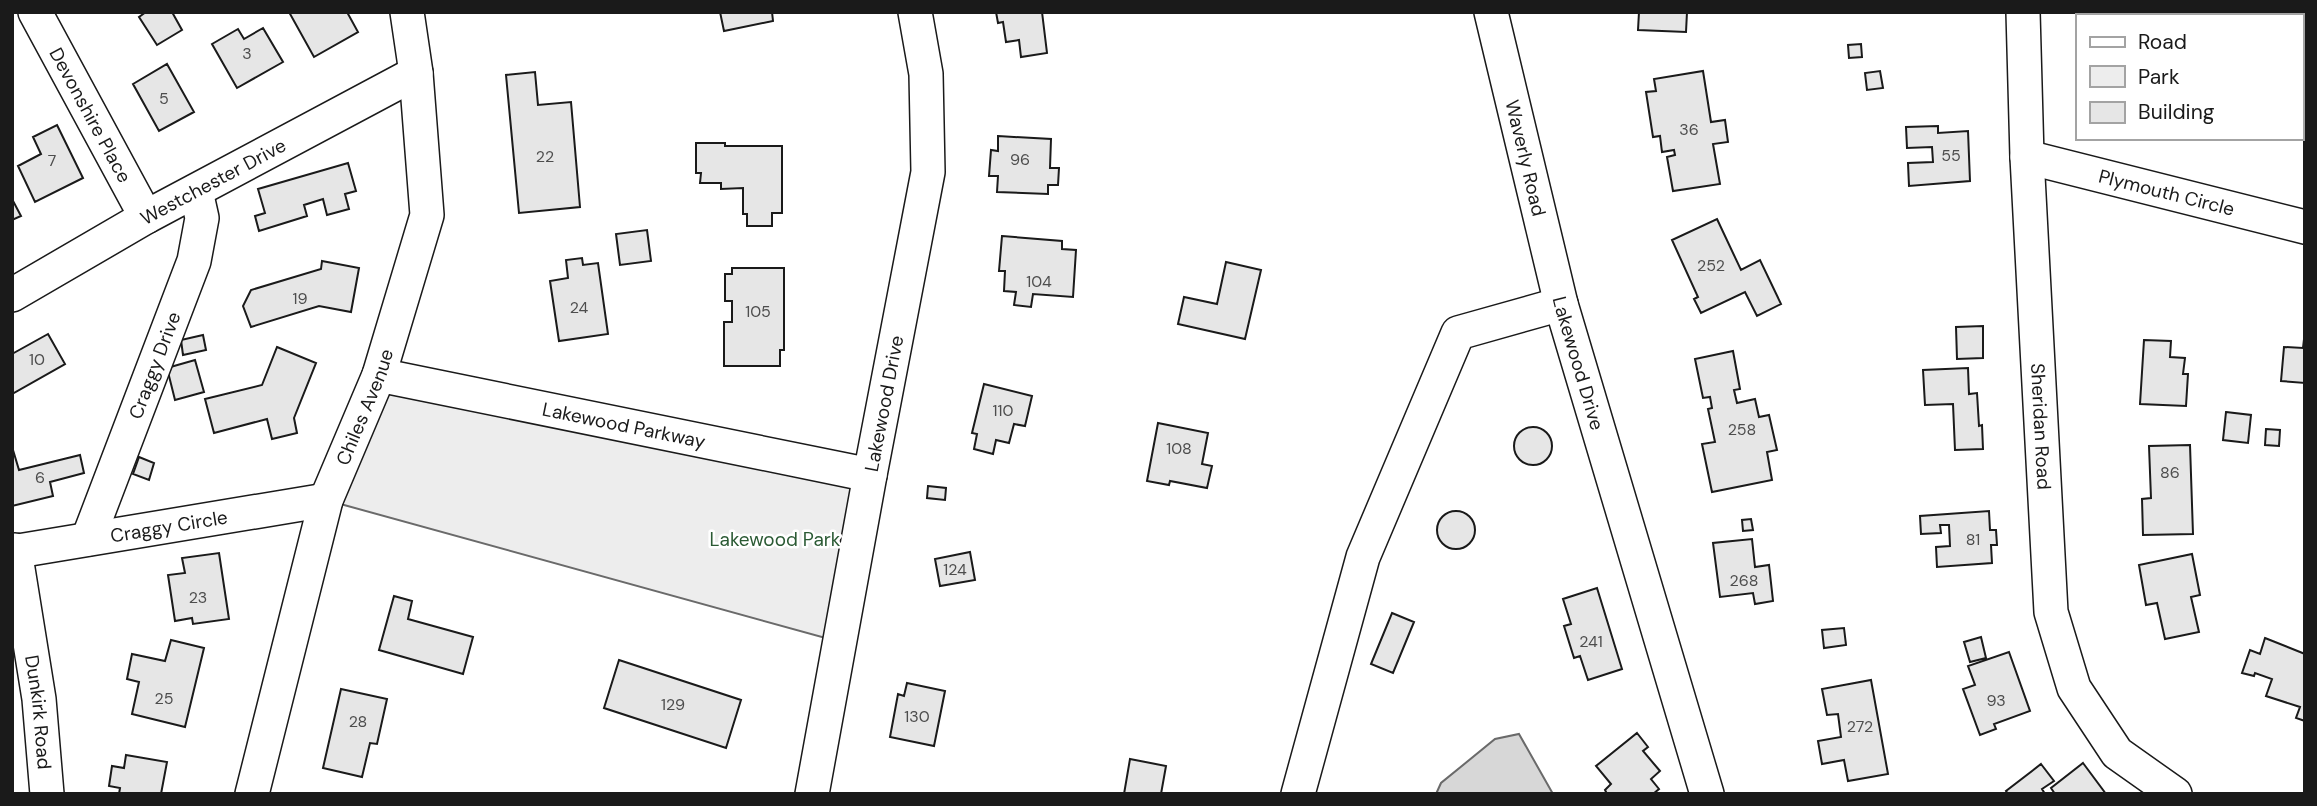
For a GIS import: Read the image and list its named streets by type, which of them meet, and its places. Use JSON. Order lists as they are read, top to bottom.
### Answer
{
  "streets": {
    "street": [
      "Devonshire Place",
      "Waverly Road",
      "Westchester Drive",
      "Plymouth Circle",
      "Craggy Drive",
      "Lakewood Drive",
      "Chiles Avenue",
      "Lakewood Parkway",
      "Sheridan Road",
      "Craggy Circle",
      "Dunkirk Road"
    ]
  },
  "crossings": [
    ["Devonshire Place", "Westchester Drive"],
    ["Waverly Road", "Lakewood Drive"],
    ["Westchester Drive", "Craggy Drive"],
    ["Westchester Drive", "Chiles Avenue"],
    ["Plymouth Circle", "Sheridan Road"],
    ["Craggy Drive", "Craggy Circle"],
    ["Lakewood Drive", "Lakewood Parkway"],
    ["Chiles Avenue", "Lakewood Parkway"],
    ["Chiles Avenue", "Craggy Circle"],
    ["Craggy Circle", "Dunkirk Road"]
  ],
  "parks": ["Lakewood Park"],
  "house_numbers": [
    "3",
    "5",
    "36",
    "55",
    "22",
    "96",
    "7",
    "252",
    "104",
    "19",
    "24",
    "105",
    "10",
    "110",
    "258",
    "108",
    "86",
    "6",
    "81",
    "124",
    "268",
    "23",
    "241",
    "25",
    "93",
    "129",
    "130",
    "28",
    "272"
  ],
  "legend": ["Road", "Park", "Building"]
}
